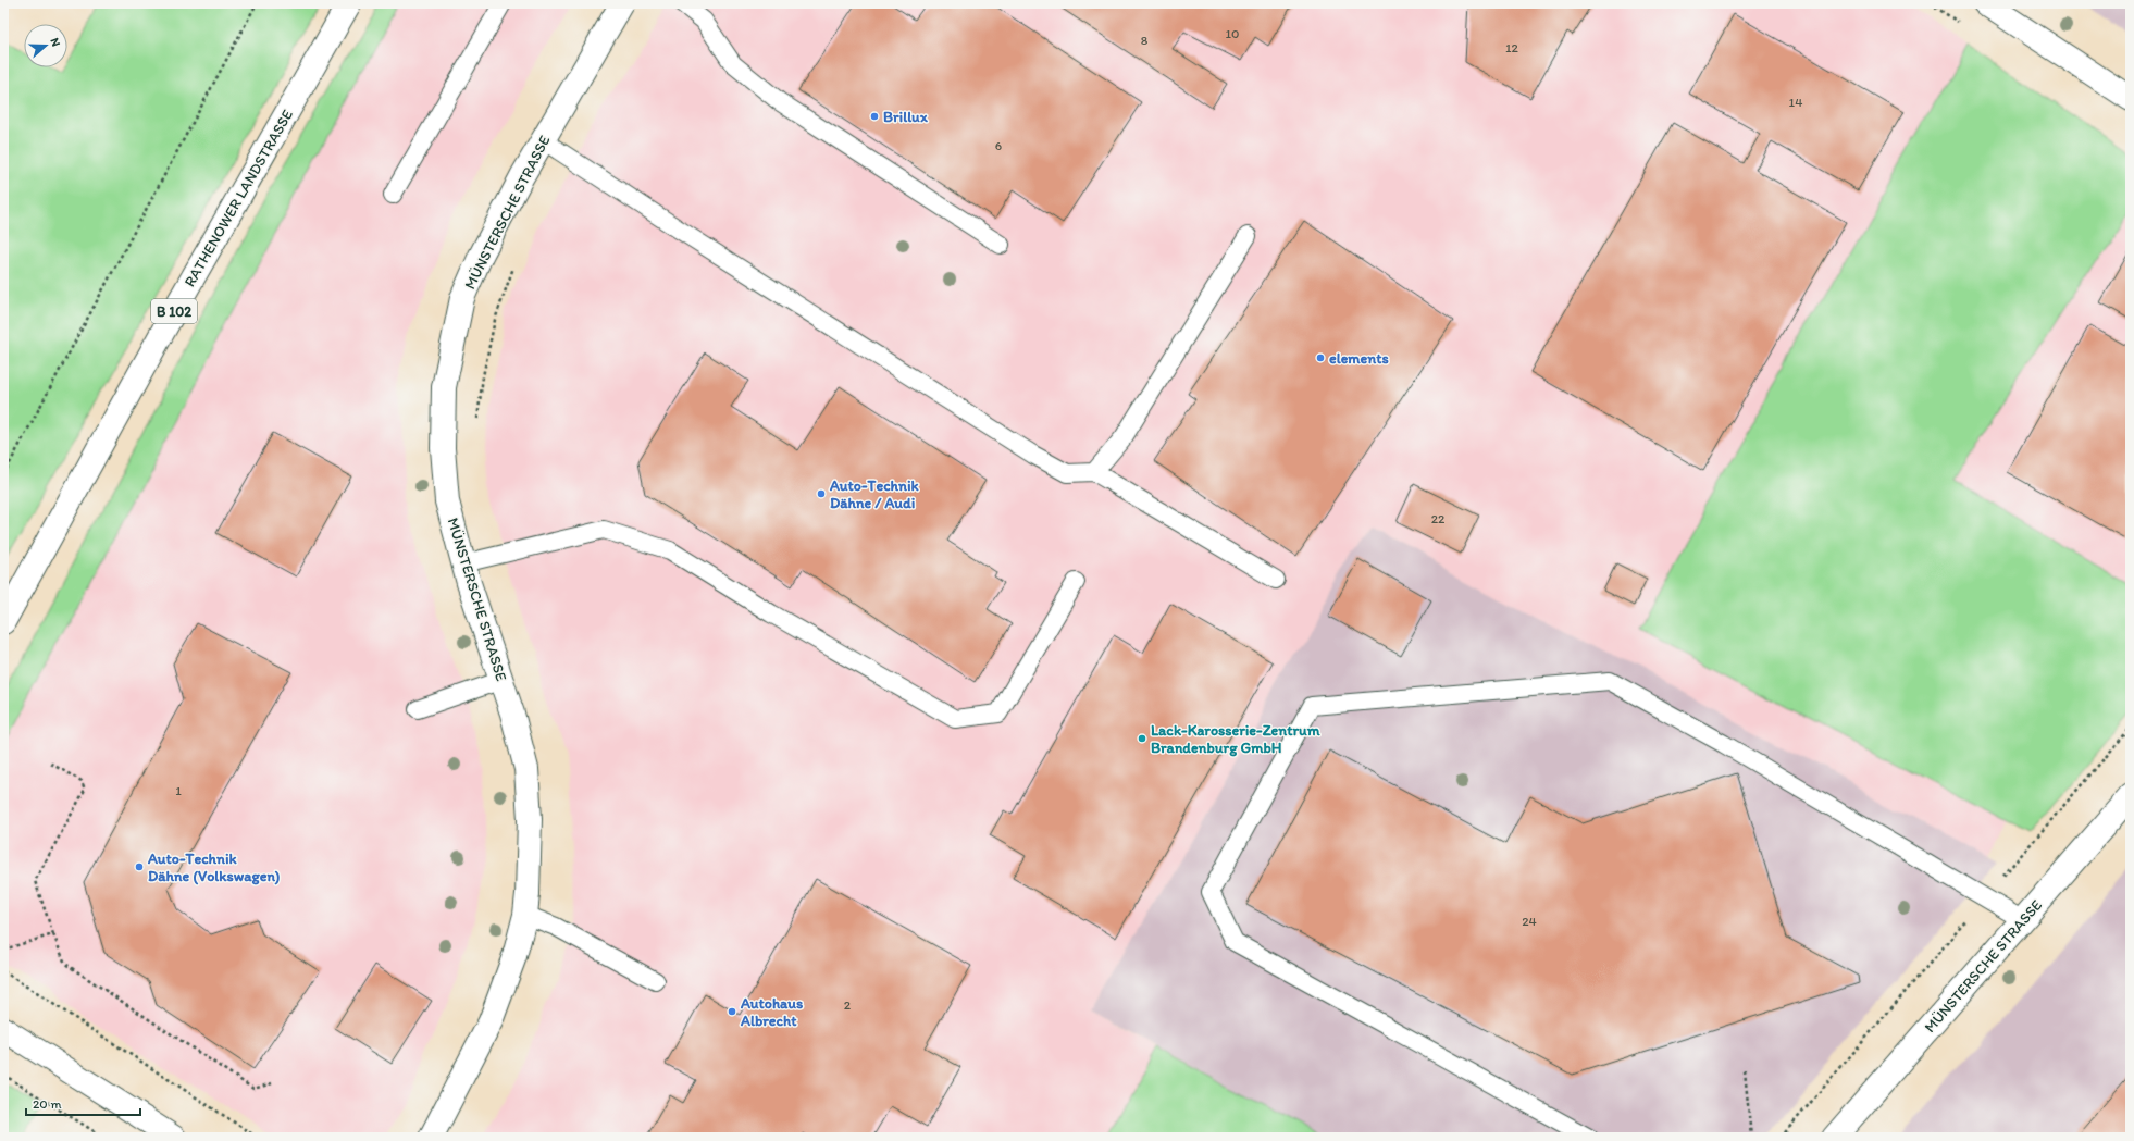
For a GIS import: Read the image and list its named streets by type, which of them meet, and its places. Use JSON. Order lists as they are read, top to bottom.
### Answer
{
  "streets": {
    "street": ["RATHENOWER LANDSTRASSE", "MÜNSTERSCHE STRASSE", "B 102"]
  },
  "places": [
    "Brillux",
    "elements",
    "Auto-Technik Dähne / Audi",
    "Lack-Karosserie-Zentrum Brandenburg GmbH",
    "Auto-Technik Dähne (Volkswagen)",
    "Autohaus Albrecht"
  ],
  "house_numbers": [
    "10",
    "8",
    "12",
    "14",
    "6",
    "22",
    "1",
    "24",
    "2"
  ],
  "scale_bar": "20 m",
  "north": "right"
}
